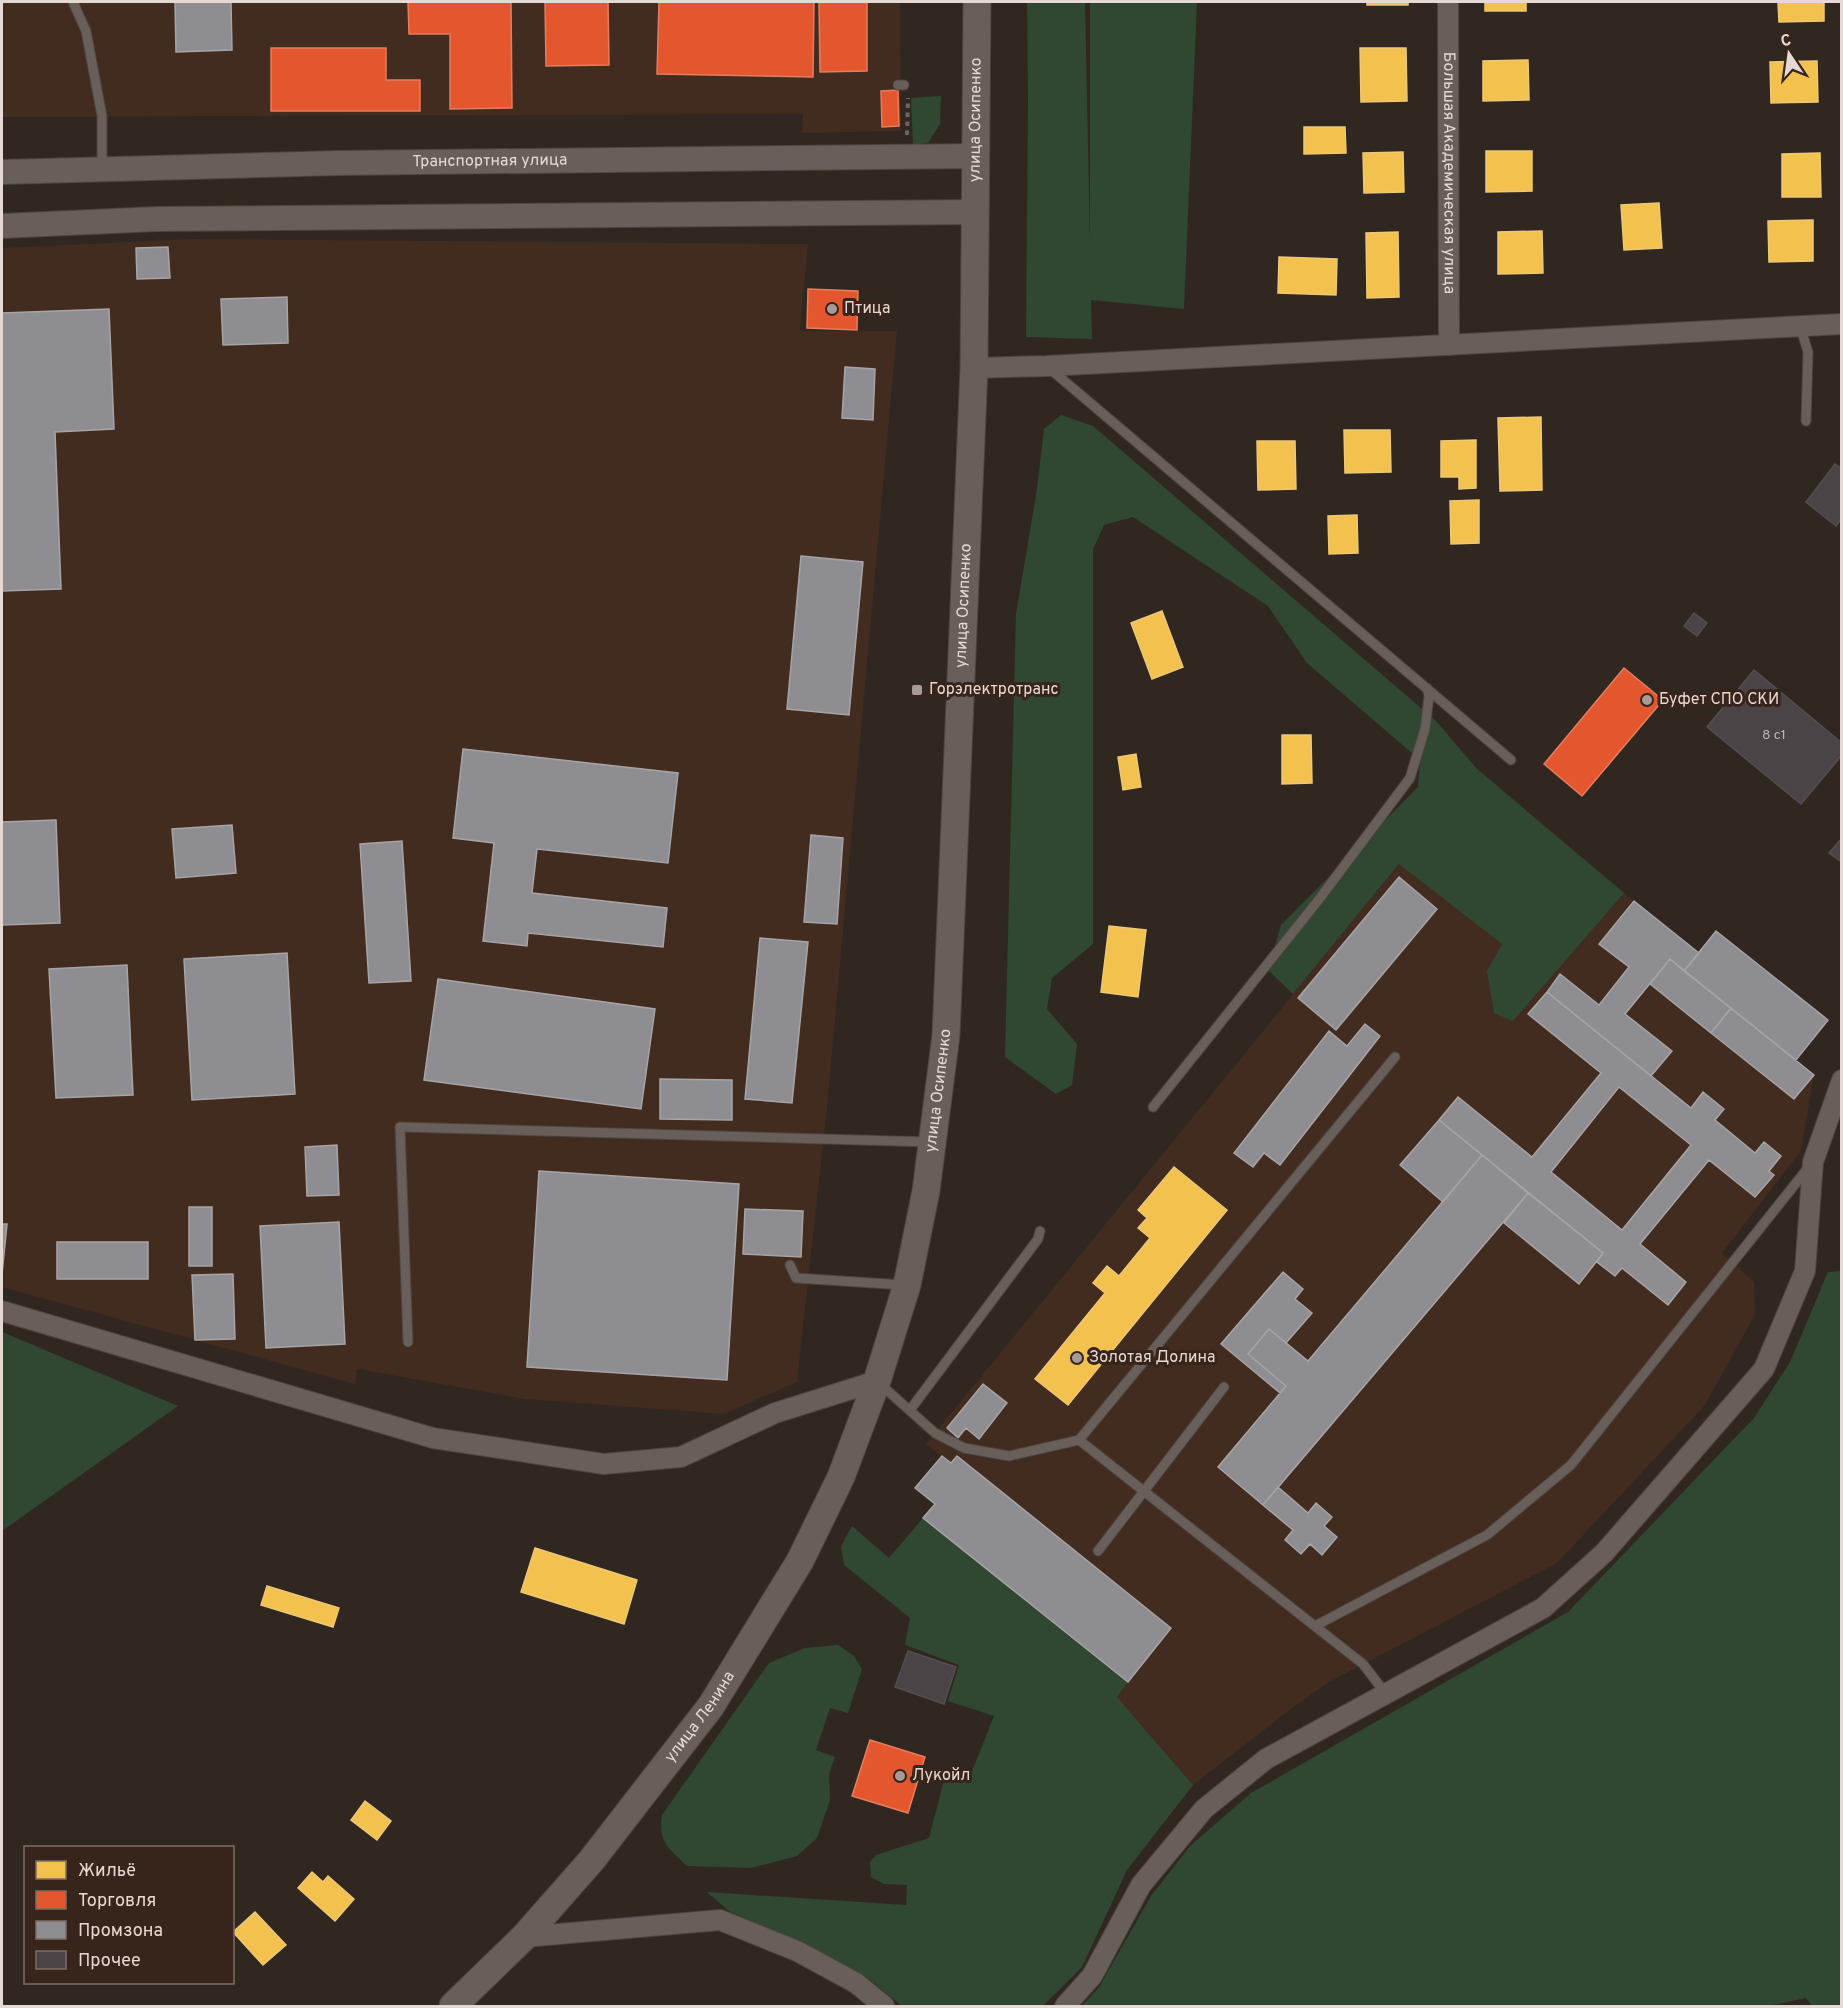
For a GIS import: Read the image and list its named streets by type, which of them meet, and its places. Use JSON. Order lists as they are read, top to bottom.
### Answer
{
  "streets": {
    "main road": ["улица Осипенко", "улица Ленина"],
    "street": ["Транспортная улица", "Большая Академическая улица"]
  },
  "crossings": [
    ["улица Осипенко", "Транспортная улица"],
    ["улица Осипенко", "улица Ленина"]
  ],
  "places": {
    "other": [
      "Птица",
      "Буфет СПО СКИ",
      "Золотая Долина",
      "Лукойл"
    ],
    "transit": ["Горэлектротранс"]
  },
  "house_numbers": ["8 с1"],
  "legend": [
    "Жильё",
    "Торговля",
    "Промзона",
    "Прочее"
  ],
  "north": "top"
}
